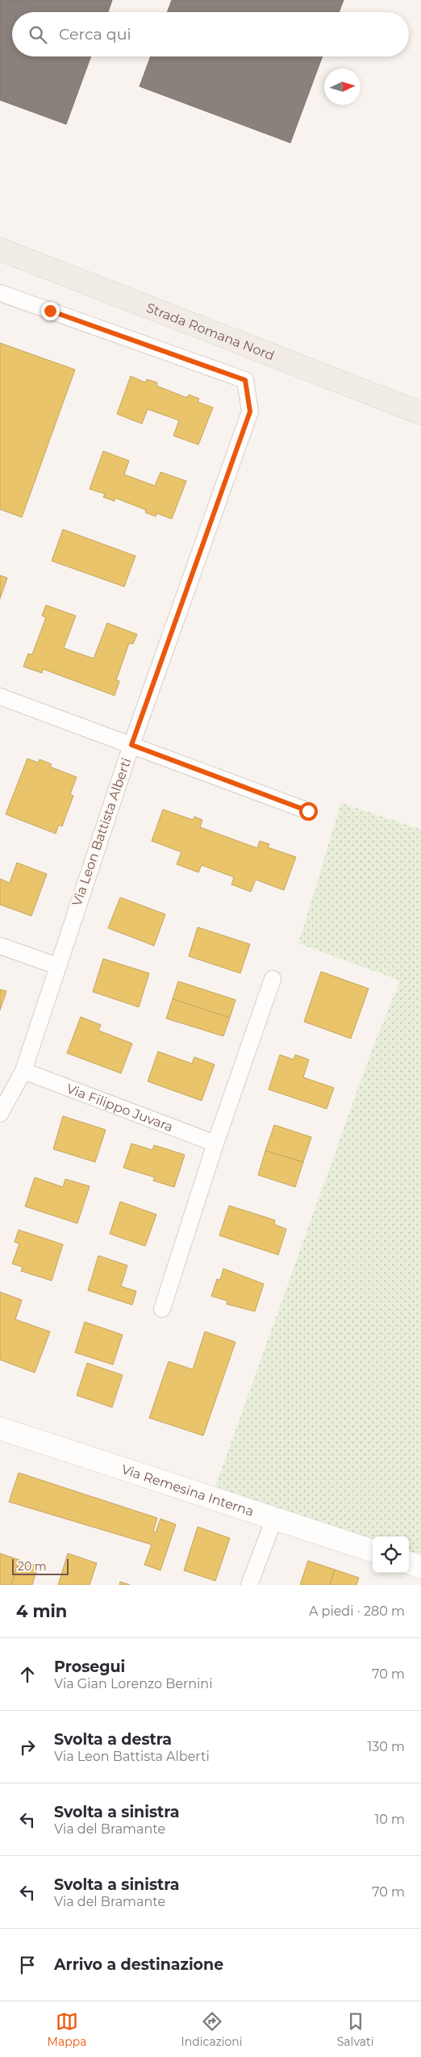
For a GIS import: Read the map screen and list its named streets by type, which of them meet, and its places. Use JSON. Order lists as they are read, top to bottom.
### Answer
{
  "streets": {
    "main road": ["Strada Romana Nord"],
    "street": ["Via Leon Battista Alberti", "Via Filippo Juvara", "Via Remesina Interna"]
  },
  "crossings": [
    ["Via Leon Battista Alberti", "Via Filippo Juvara"]
  ],
  "scale_bar": "20 m",
  "north": "right",
  "page": {
    "search": "Cerca qui",
    "scale": "20 m",
    "heading": ["4 min", "A piedi · 280 m"],
    "list": [
      ["Prosegui", "Via Gian Lorenzo Bernini", "70 m"],
      ["Svolta a destra", "Via Leon Battista Alberti", "130 m"],
      ["Svolta a sinistra", "Via del Bramante", "10 m"],
      ["Svolta a sinistra", "Via del Bramante", "70 m"],
      "Arrivo a destinazione"
    ],
    "nav": ["Mappa", "Indicazioni", "Salvati"]
  }
}
